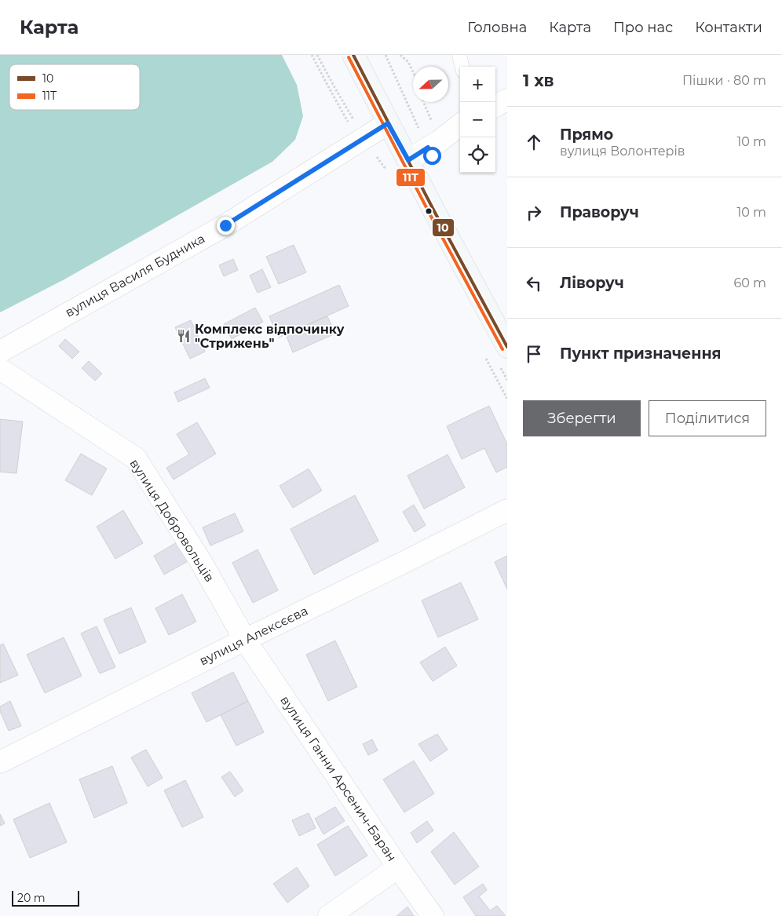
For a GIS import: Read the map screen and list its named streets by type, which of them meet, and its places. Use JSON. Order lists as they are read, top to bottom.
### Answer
{
  "streets": {
    "street": [
      "вулиця Василя Будника",
      "вулиця Добровольців",
      "вулиця Алексєєва",
      "вулиця Ганни Арсенич-Баран"
    ]
  },
  "crossings": [
    ["вулиця Добровольців", "вулиця Алексєєва"],
    ["вулиця Добровольців", "вулиця Ганни Арсенич-Баран"],
    ["вулиця Алексєєва", "вулиця Ганни Арсенич-Баран"]
  ],
  "places": {
    "restaurant": ["Комплекс відпочинку \"Стрижень\""]
  },
  "lines": ["transit line 10", "transit line 11Т"],
  "legend": ["10", "11Т"],
  "scale_bar": "20 m",
  "north": "left",
  "page": {
    "header": "Карта",
    "nav": [
      "Головна",
      "Карта",
      "Про нас",
      "Контакти"
    ],
    "heading": ["1 хв", "Пішки · 80 m"],
    "map_buttons": ["+", "−"],
    "list": [
      ["Прямо", "вулиця Волонтерів", "10 m"],
      ["Праворуч", "10 m"],
      ["Ліворуч", "60 m"],
      "Пункт призначення"
    ],
    "buttons": ["Зберегти", "Поділитися"],
    "scale": "20 m"
  }
}
